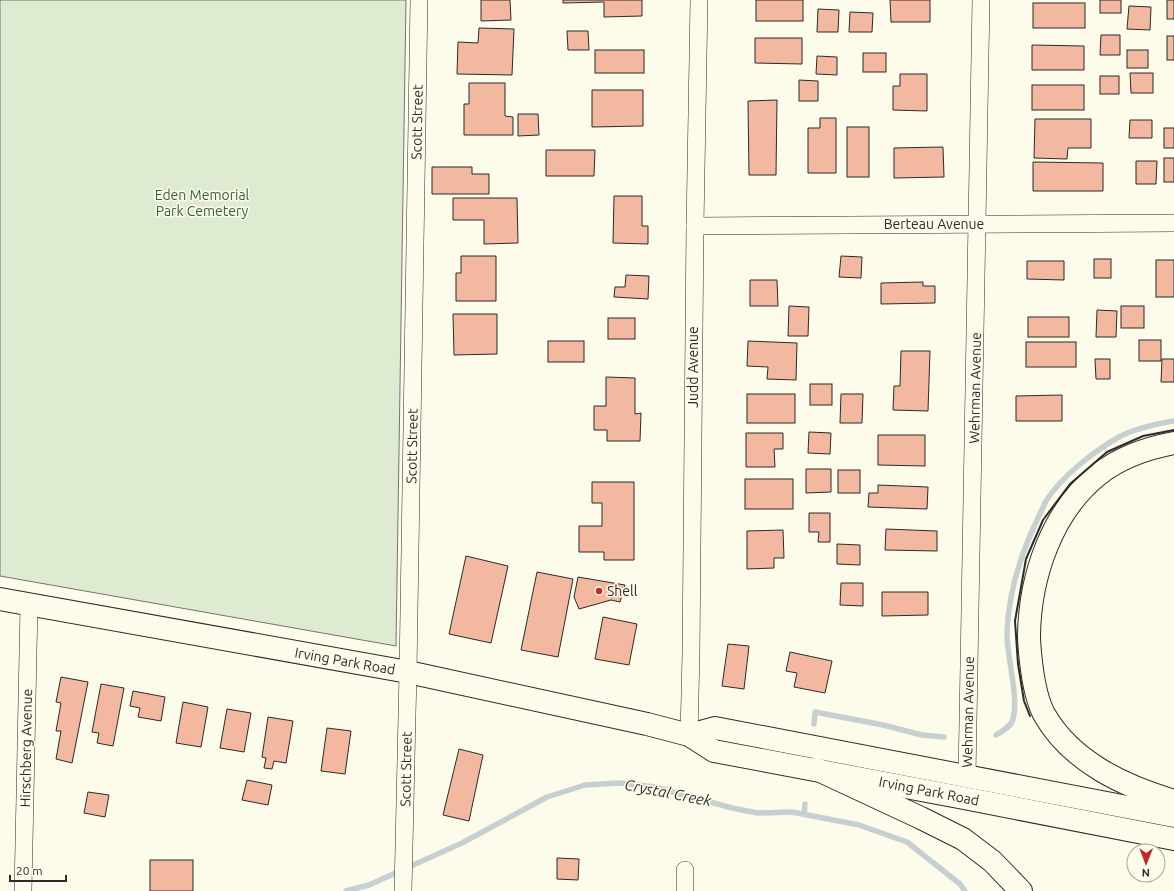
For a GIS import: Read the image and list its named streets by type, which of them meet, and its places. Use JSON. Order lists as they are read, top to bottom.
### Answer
{
  "streets": {
    "main road": ["Irving Park Road"],
    "street": [
      "Scott Street",
      "Berteau Avenue",
      "Judd Avenue",
      "Wehrman Avenue",
      "Hirschberg Avenue"
    ]
  },
  "crossings": [
    ["Scott Street", "Irving Park Road"],
    ["Berteau Avenue", "Judd Avenue"],
    ["Berteau Avenue", "Wehrman Avenue"],
    ["Judd Avenue", "Irving Park Road"],
    ["Wehrman Avenue", "Irving Park Road"],
    ["Irving Park Road", "Hirschberg Avenue"]
  ],
  "water": ["Crystal Creek"],
  "parks": ["Eden Memorial Park Cemetery"],
  "places": ["Shell"],
  "scale_bar": "20 m",
  "north": "bottom"
}
